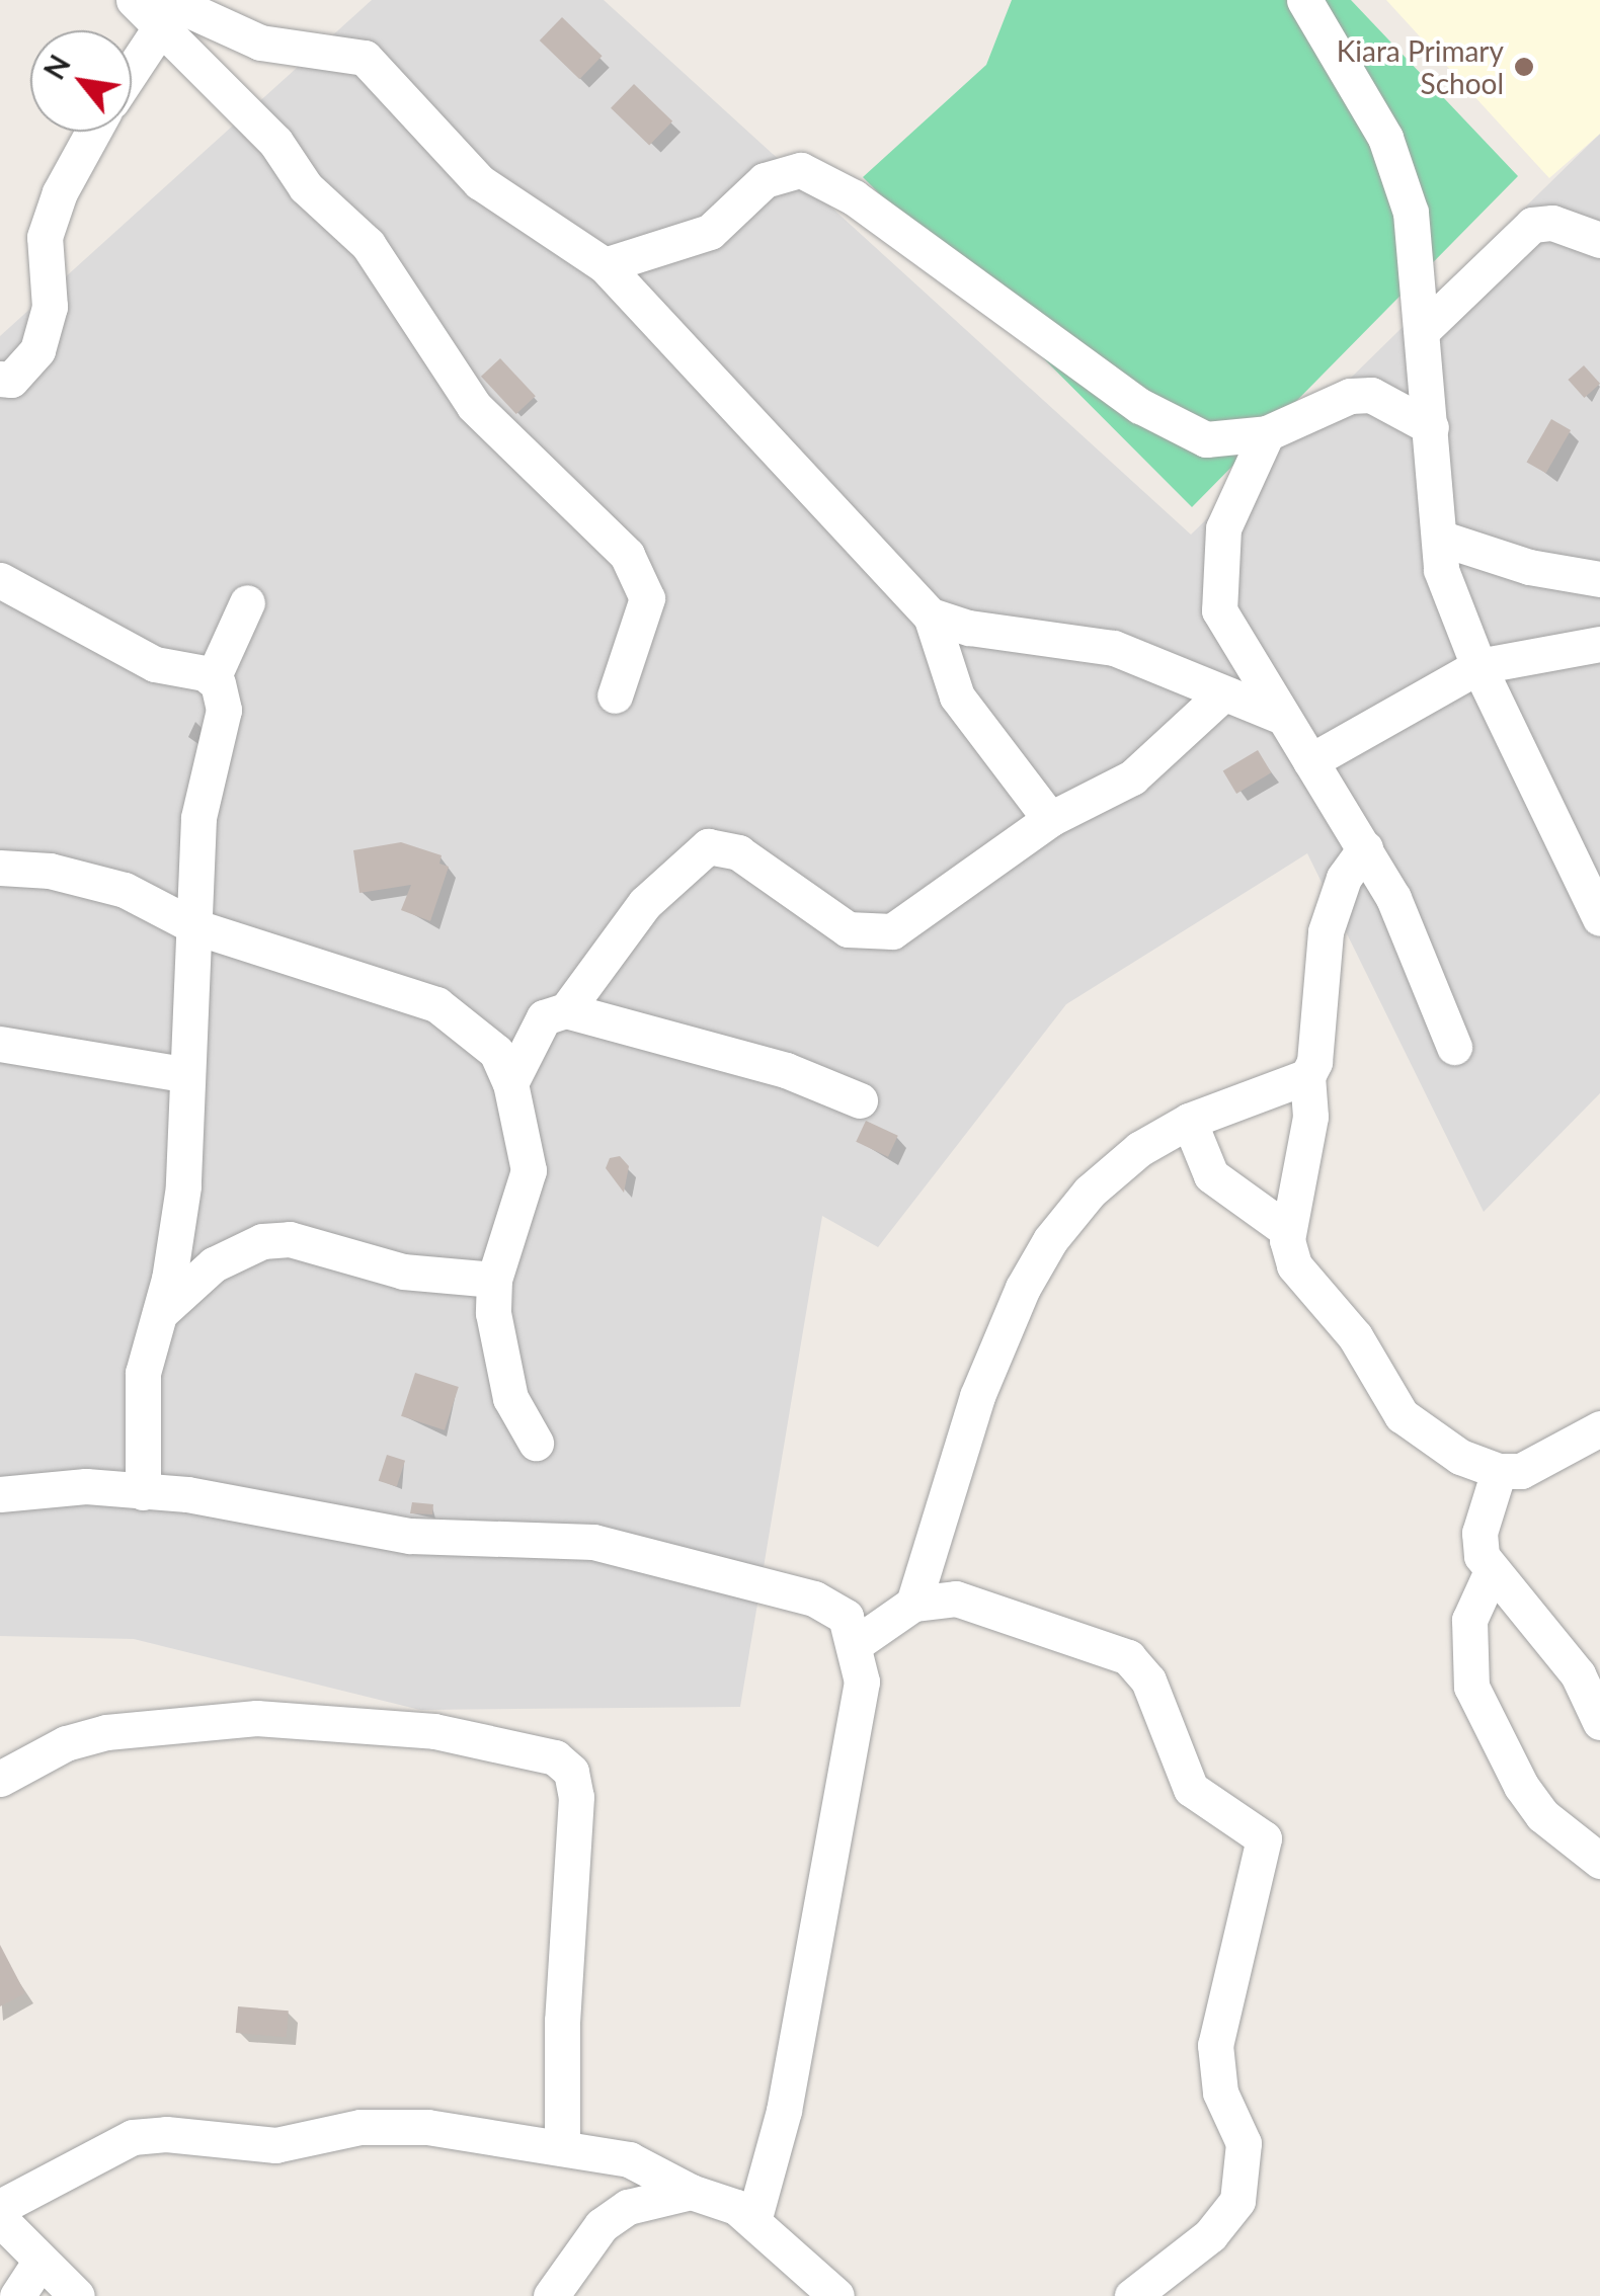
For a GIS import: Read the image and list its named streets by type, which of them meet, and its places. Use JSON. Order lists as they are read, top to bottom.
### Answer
{
  "places": ["Kiara Primary School"],
  "north": "top left"
}
